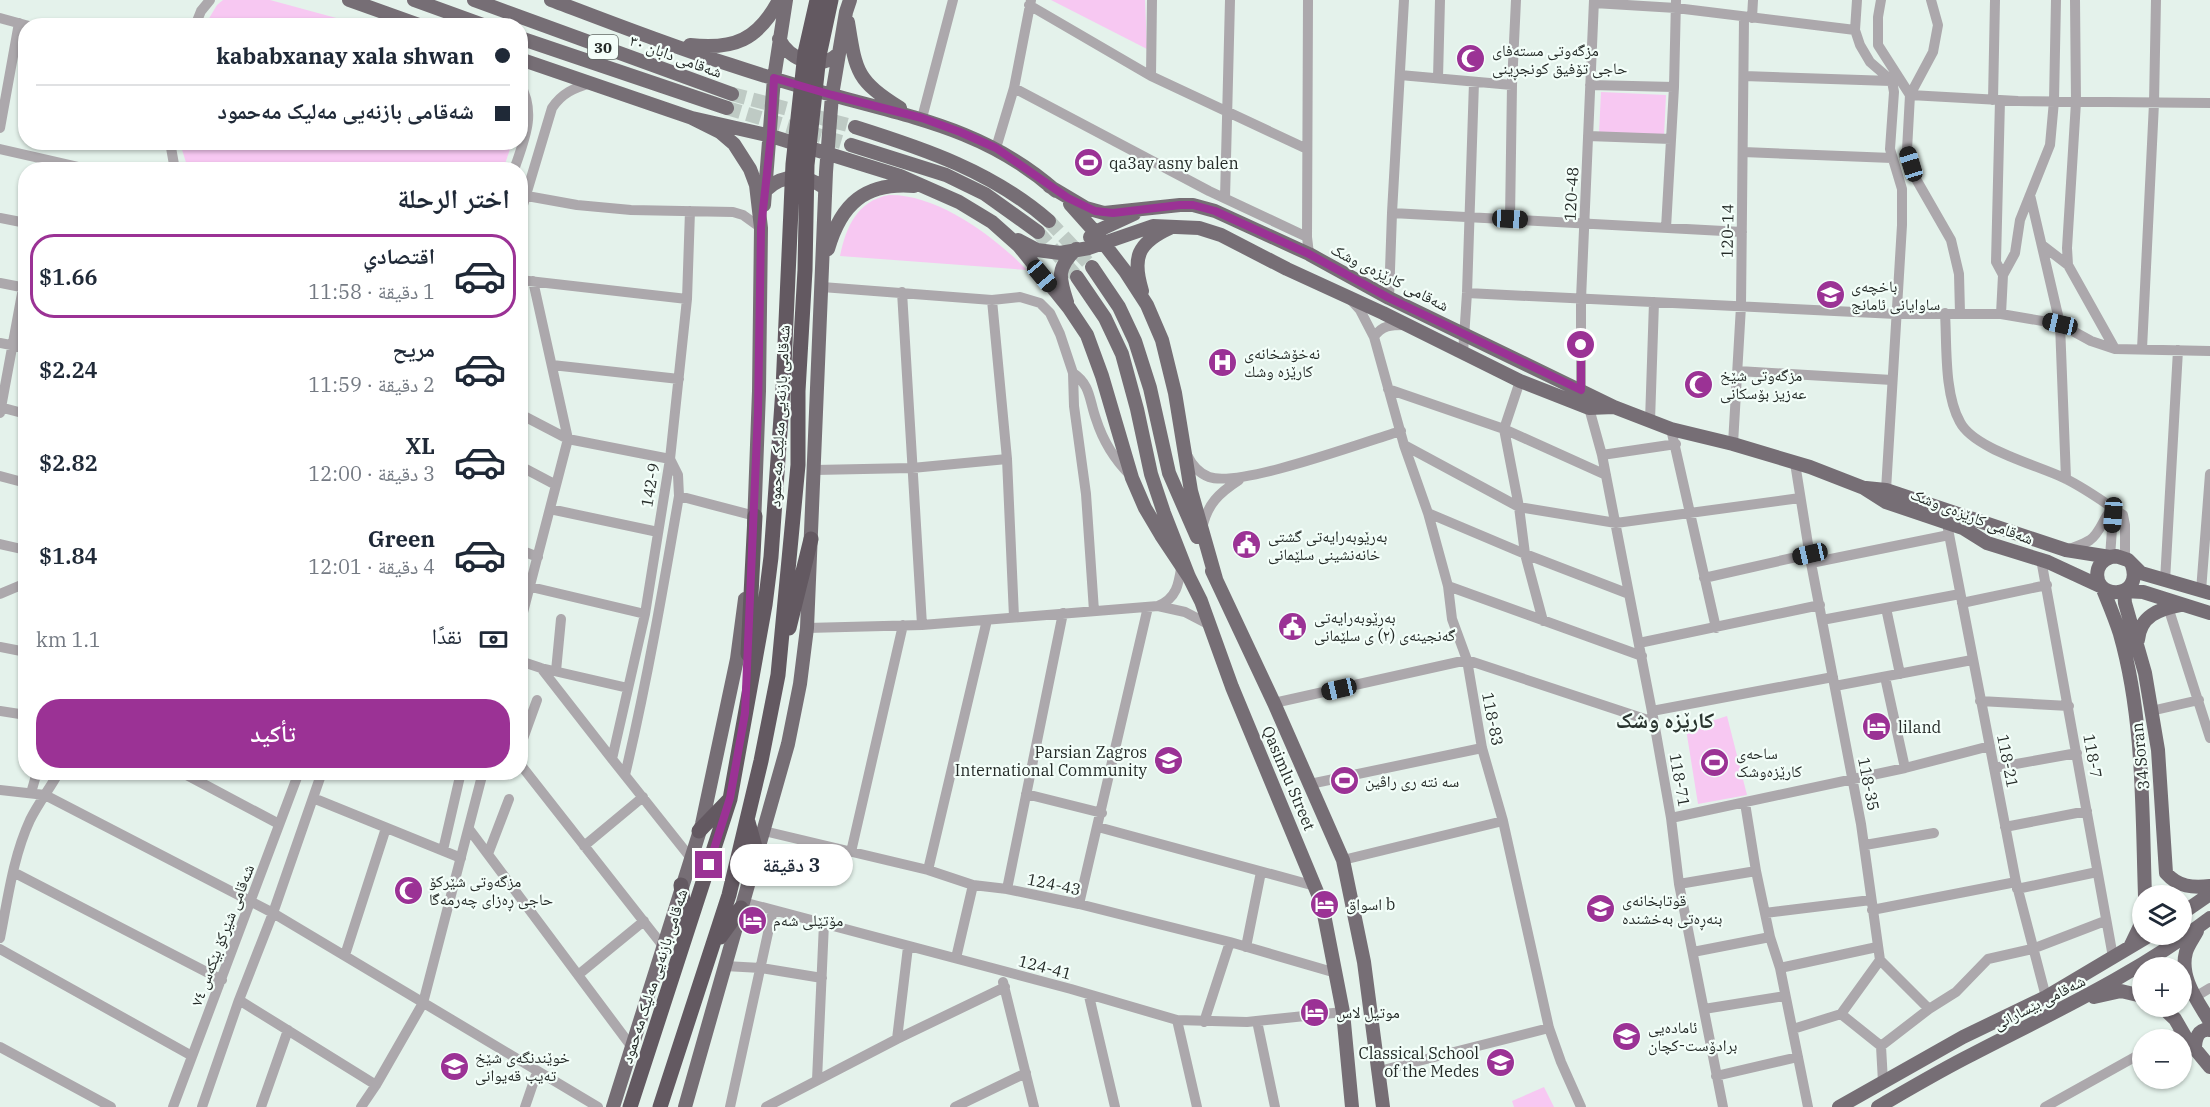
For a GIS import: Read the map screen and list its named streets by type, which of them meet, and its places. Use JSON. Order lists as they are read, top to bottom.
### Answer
{
  "streets": {
    "highway": ["شەقامی بازنەیی مەلیک مەحمود"],
    "main road": [
      "30",
      "شەقامی دابان ٣٠",
      "شەقامی کارێزەی وشک",
      "34 Soran",
      "Qasimlu Street",
      "شەقامی بێسارانی"
    ],
    "street": [
      "120-48",
      "120-14",
      "142-9",
      "118-83",
      "118-7",
      "118-21",
      "118-71",
      "118-35",
      "124-43",
      "شەقامی شێرکۆ بێکەس ٧٤",
      "124-41"
    ]
  },
  "crossings": [
    ["120-48", "شەقامی کارێزەی وشک"],
    ["120-48", "118-71"],
    ["120-14", "شەقامی کارێزەی وشک"],
    ["شەقامی کارێزەی وشک", "118-83"],
    ["شەقامی کارێزەی وشک", "118-7"],
    ["شەقامی کارێزەی وشک", "34 Soran"],
    ["شەقامی کارێزەی وشک", "118-71"],
    ["شەقامی کارێزەی وشک", "118-35"],
    ["118-7", "شەقامی بێسارانی"],
    ["118-21", "118-35"],
    ["118-21", "شەقامی بێسارانی"],
    ["Qasimlu Street", "124-43"],
    ["Qasimlu Street", "124-41"]
  ],
  "districts": ["کارێزە وشک"],
  "places": {
    "mosque": ["مزگەوتی مستەفاى حاجى تۆفيق کونجڕینی", "مزگەوتی شێخ عەزیز بۆسکانی", "مزگەوتی شێرکۆ حاجی ڕەزای چەرمەگا"],
    "sports": ["qa3ay asny balen", "ساحه‌ی کارێزه‌وشک", "سه نته رى راڤين"],
    "school or university": [
      "باخچەی ساوایانی ئامانج",
      "Parsian Zagros International Community",
      "قوتابخانەی بنەڕەتی بەخشندە",
      "ئامادەیی برادۆست-کچان",
      "Classical School of the Medes",
      "خوێندنگەی شێخ تەیب قەیوانی"
    ],
    "hospital": ["نەخۆشخانەی کارێزە وشك"],
    "public building": ["بەرێوبەرایەتی گشتی خانەنشینی سلێمانی", "بەڕێوبەرایەتی گەنجینەی (۲) ی سلێمانی"],
    "hotel": [
      "liland",
      "اسواق b",
      "مۆتێلی شەم",
      "موتيل لاس"
    ]
  },
  "page": {
    "banner": ["kababxanay xala shwan", "شەقامی بازنەیی مەلیک مەحمود"],
    "heading": "اختر الرحلة",
    "list": [
      {
        "name": "اقتصادي",
        "note": "1 دقيقة · 11:58",
        "value": "$1.66"
      },
      {
        "name": "مريح",
        "note": "2 دقيقة · 11:59",
        "value": "$2.24"
      },
      {
        "name": "XL",
        "note": "3 دقيقة · 12:00",
        "value": "$2.82"
      },
      {
        "name": "Green",
        "note": "4 دقيقة · 12:01",
        "value": "$1.84"
      }
    ],
    "pay": ["نقدًا", "1.1 km"],
    "buttons": "تأكيد",
    "bubble": "3 دقيقة",
    "map_buttons": ["+", "−"]
  }
}
